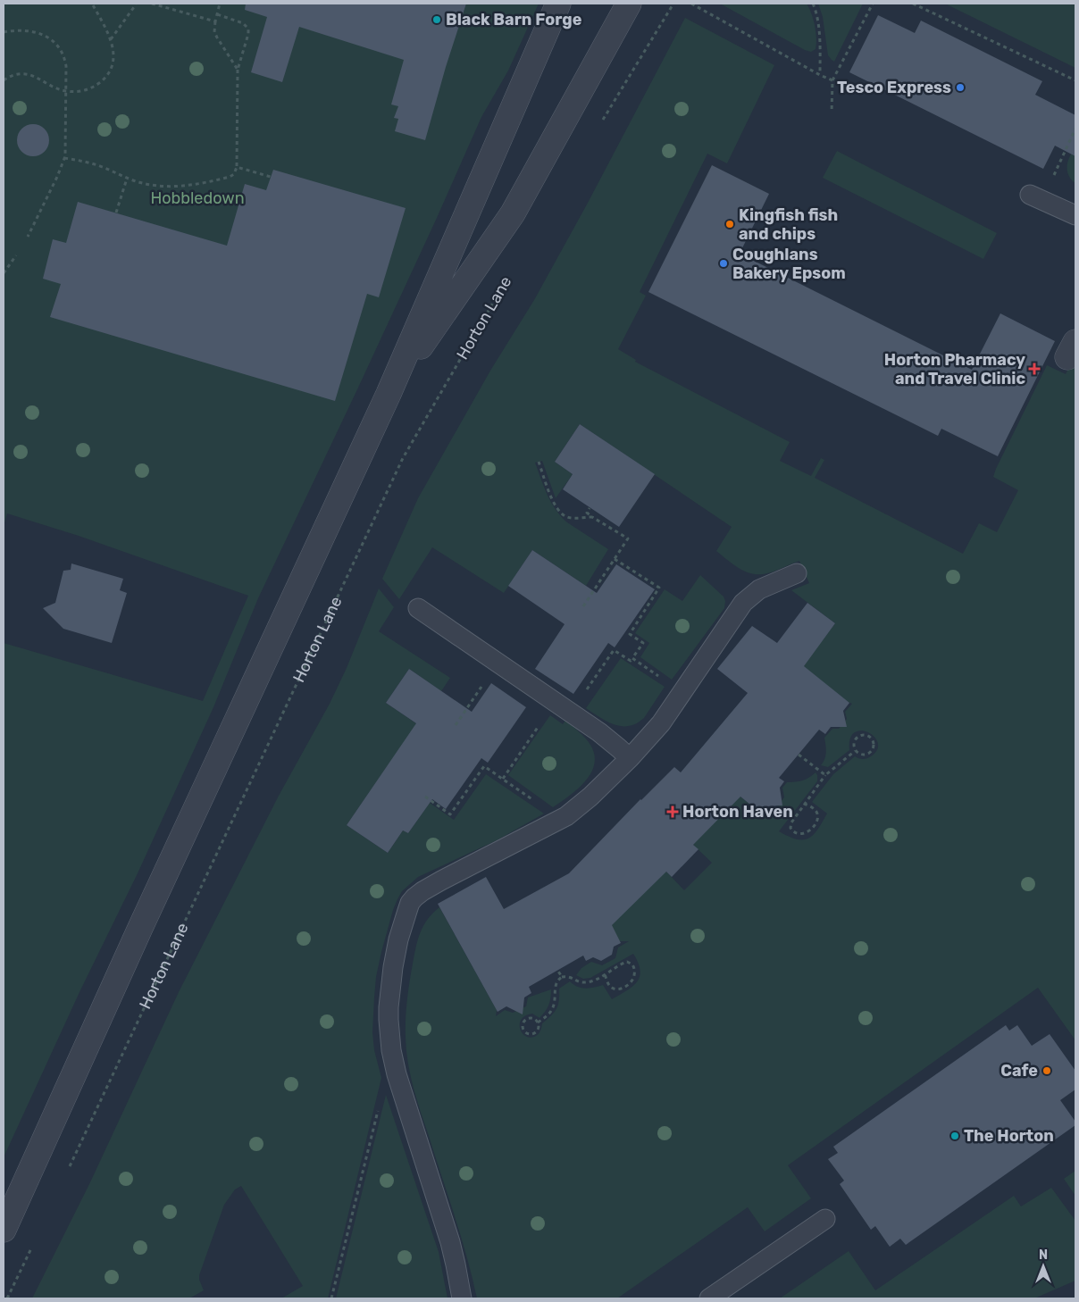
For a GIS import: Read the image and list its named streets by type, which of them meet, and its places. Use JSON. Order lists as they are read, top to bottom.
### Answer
{
  "streets": {
    "street": ["Horton Lane"]
  },
  "parks": ["Hobbledown"],
  "places": {
    "other": [
      "Black Barn Forge",
      "Tesco Express",
      "Kingfish fish and chips",
      "Coughlans Bakery Epsom",
      "Cafe",
      "The Horton"
    ],
    "health": ["Horton Pharmacy and Travel Clinic", "Horton Haven"]
  },
  "north": "top"
}
